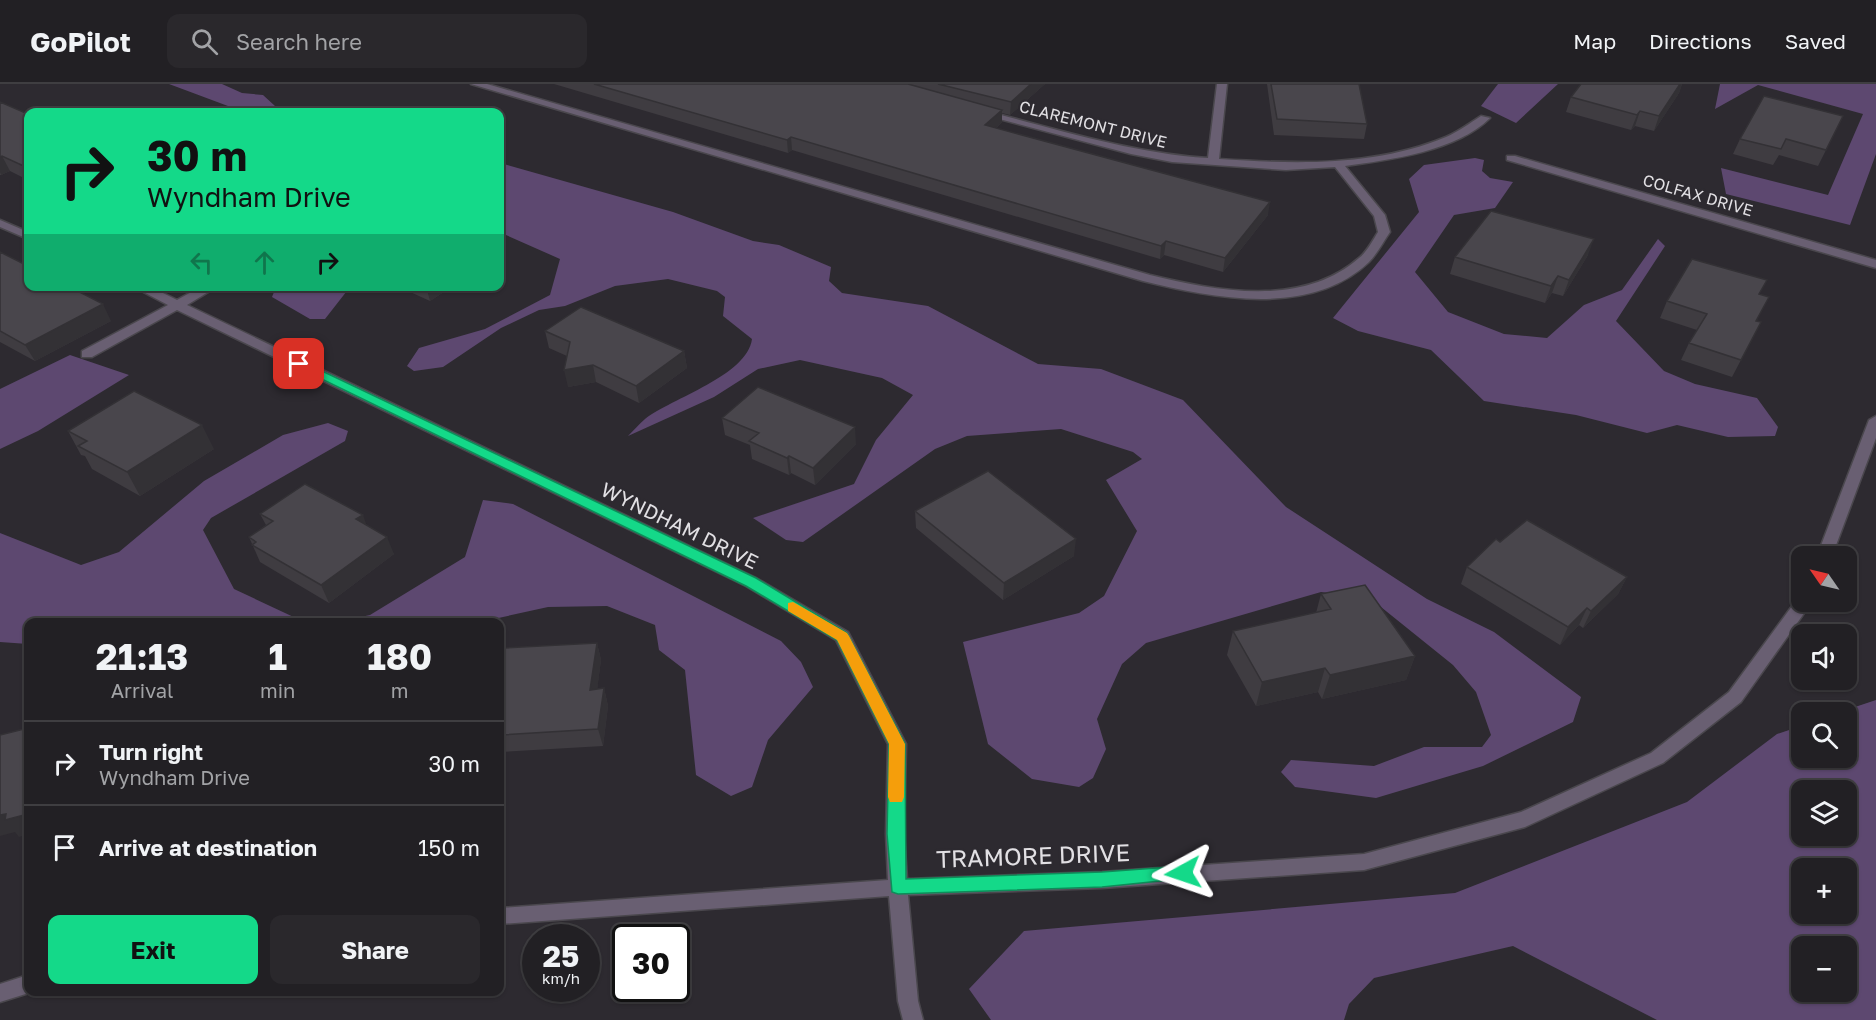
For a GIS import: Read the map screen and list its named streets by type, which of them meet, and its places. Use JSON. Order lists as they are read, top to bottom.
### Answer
{
  "streets": {
    "street": [
      "CLAREMONT DRIVE",
      "COLFAX DRIVE",
      "WYNDHAM DRIVE",
      "TRAMORE DRIVE"
    ]
  },
  "crossings": [
    ["WYNDHAM DRIVE", "TRAMORE DRIVE"]
  ],
  "north": "top left",
  "page": {
    "header": "GoPilot",
    "search": "Search here",
    "nav": ["Map", "Directions", "Saved"],
    "turn": ["30 m", "Wyndham Drive"],
    "map_buttons": ["+", "−"],
    "eta": [
      "21:13",
      "Arrival",
      "1",
      "min",
      "180",
      "m"
    ],
    "list": [
      {
        "name": "Turn right",
        "note": "Wyndham Drive",
        "value": "30 m"
      },
      {
        "name": "Arrive at destination",
        "value": "150 m"
      }
    ],
    "buttons": ["Exit", "Share"],
    "speed": "25 km/h",
    "limit": "30"
  }
}
